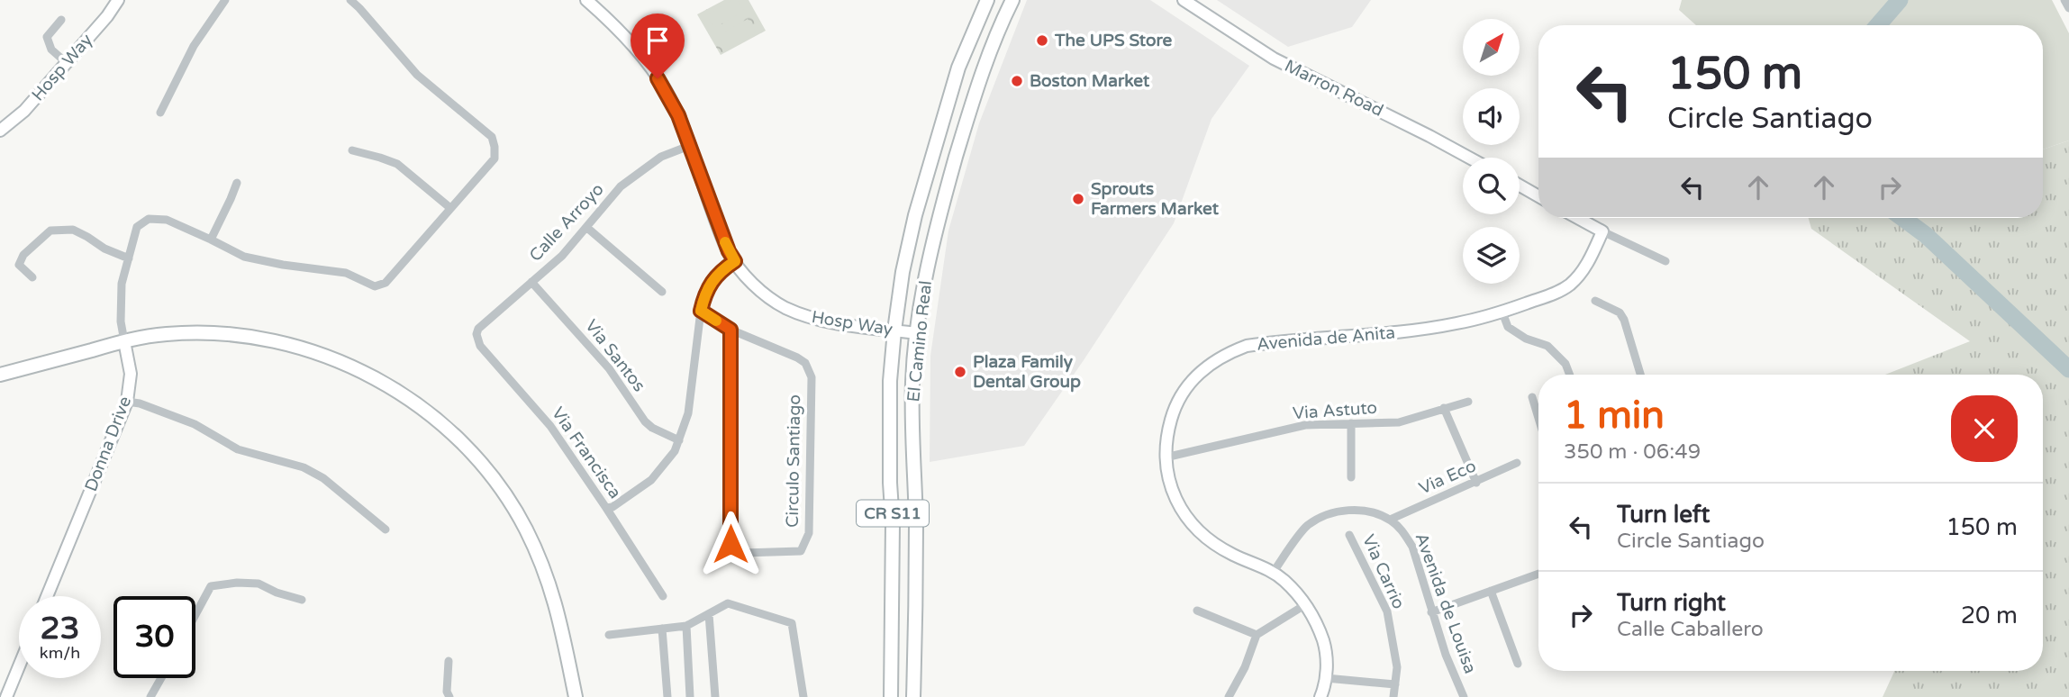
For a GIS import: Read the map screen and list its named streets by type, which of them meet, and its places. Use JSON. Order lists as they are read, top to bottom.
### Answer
{
  "streets": {
    "main road": ["El Camino Real", "CR S11"],
    "street": [
      "Hosp Way",
      "Marron Road",
      "Calle Arroyo",
      "Avenida de Anita",
      "Via Santos",
      "Via Astuto",
      "Donna Drive",
      "Via Francisca",
      "Circulo Santiago",
      "Via Eco",
      "Via Carrio",
      "Avenida de Louisa"
    ]
  },
  "crossings": [
    ["Hosp Way", "Calle Arroyo"],
    ["Hosp Way", "El Camino Real"],
    ["Calle Arroyo", "Via Santos"],
    ["Calle Arroyo", "Via Francisca"],
    ["Avenida de Anita", "Via Astuto"],
    ["Via Eco", "Avenida de Louisa"]
  ],
  "places": [
    "The UPS Store",
    "Boston Market",
    "Sprouts Farmers Market",
    "Plaza Family Dental Group"
  ],
  "north": "top right",
  "page": {
    "turn": ["150 m", "Circle Santiago"],
    "heading": ["1 min", "350 m · 06:49"],
    "list": [
      {
        "name": "Turn left",
        "note": "Circle Santiago",
        "value": "150 m"
      },
      {
        "name": "Turn right",
        "note": "Calle Caballero",
        "value": "20 m"
      }
    ],
    "speed": "23 km/h",
    "limit": "30"
  }
}
